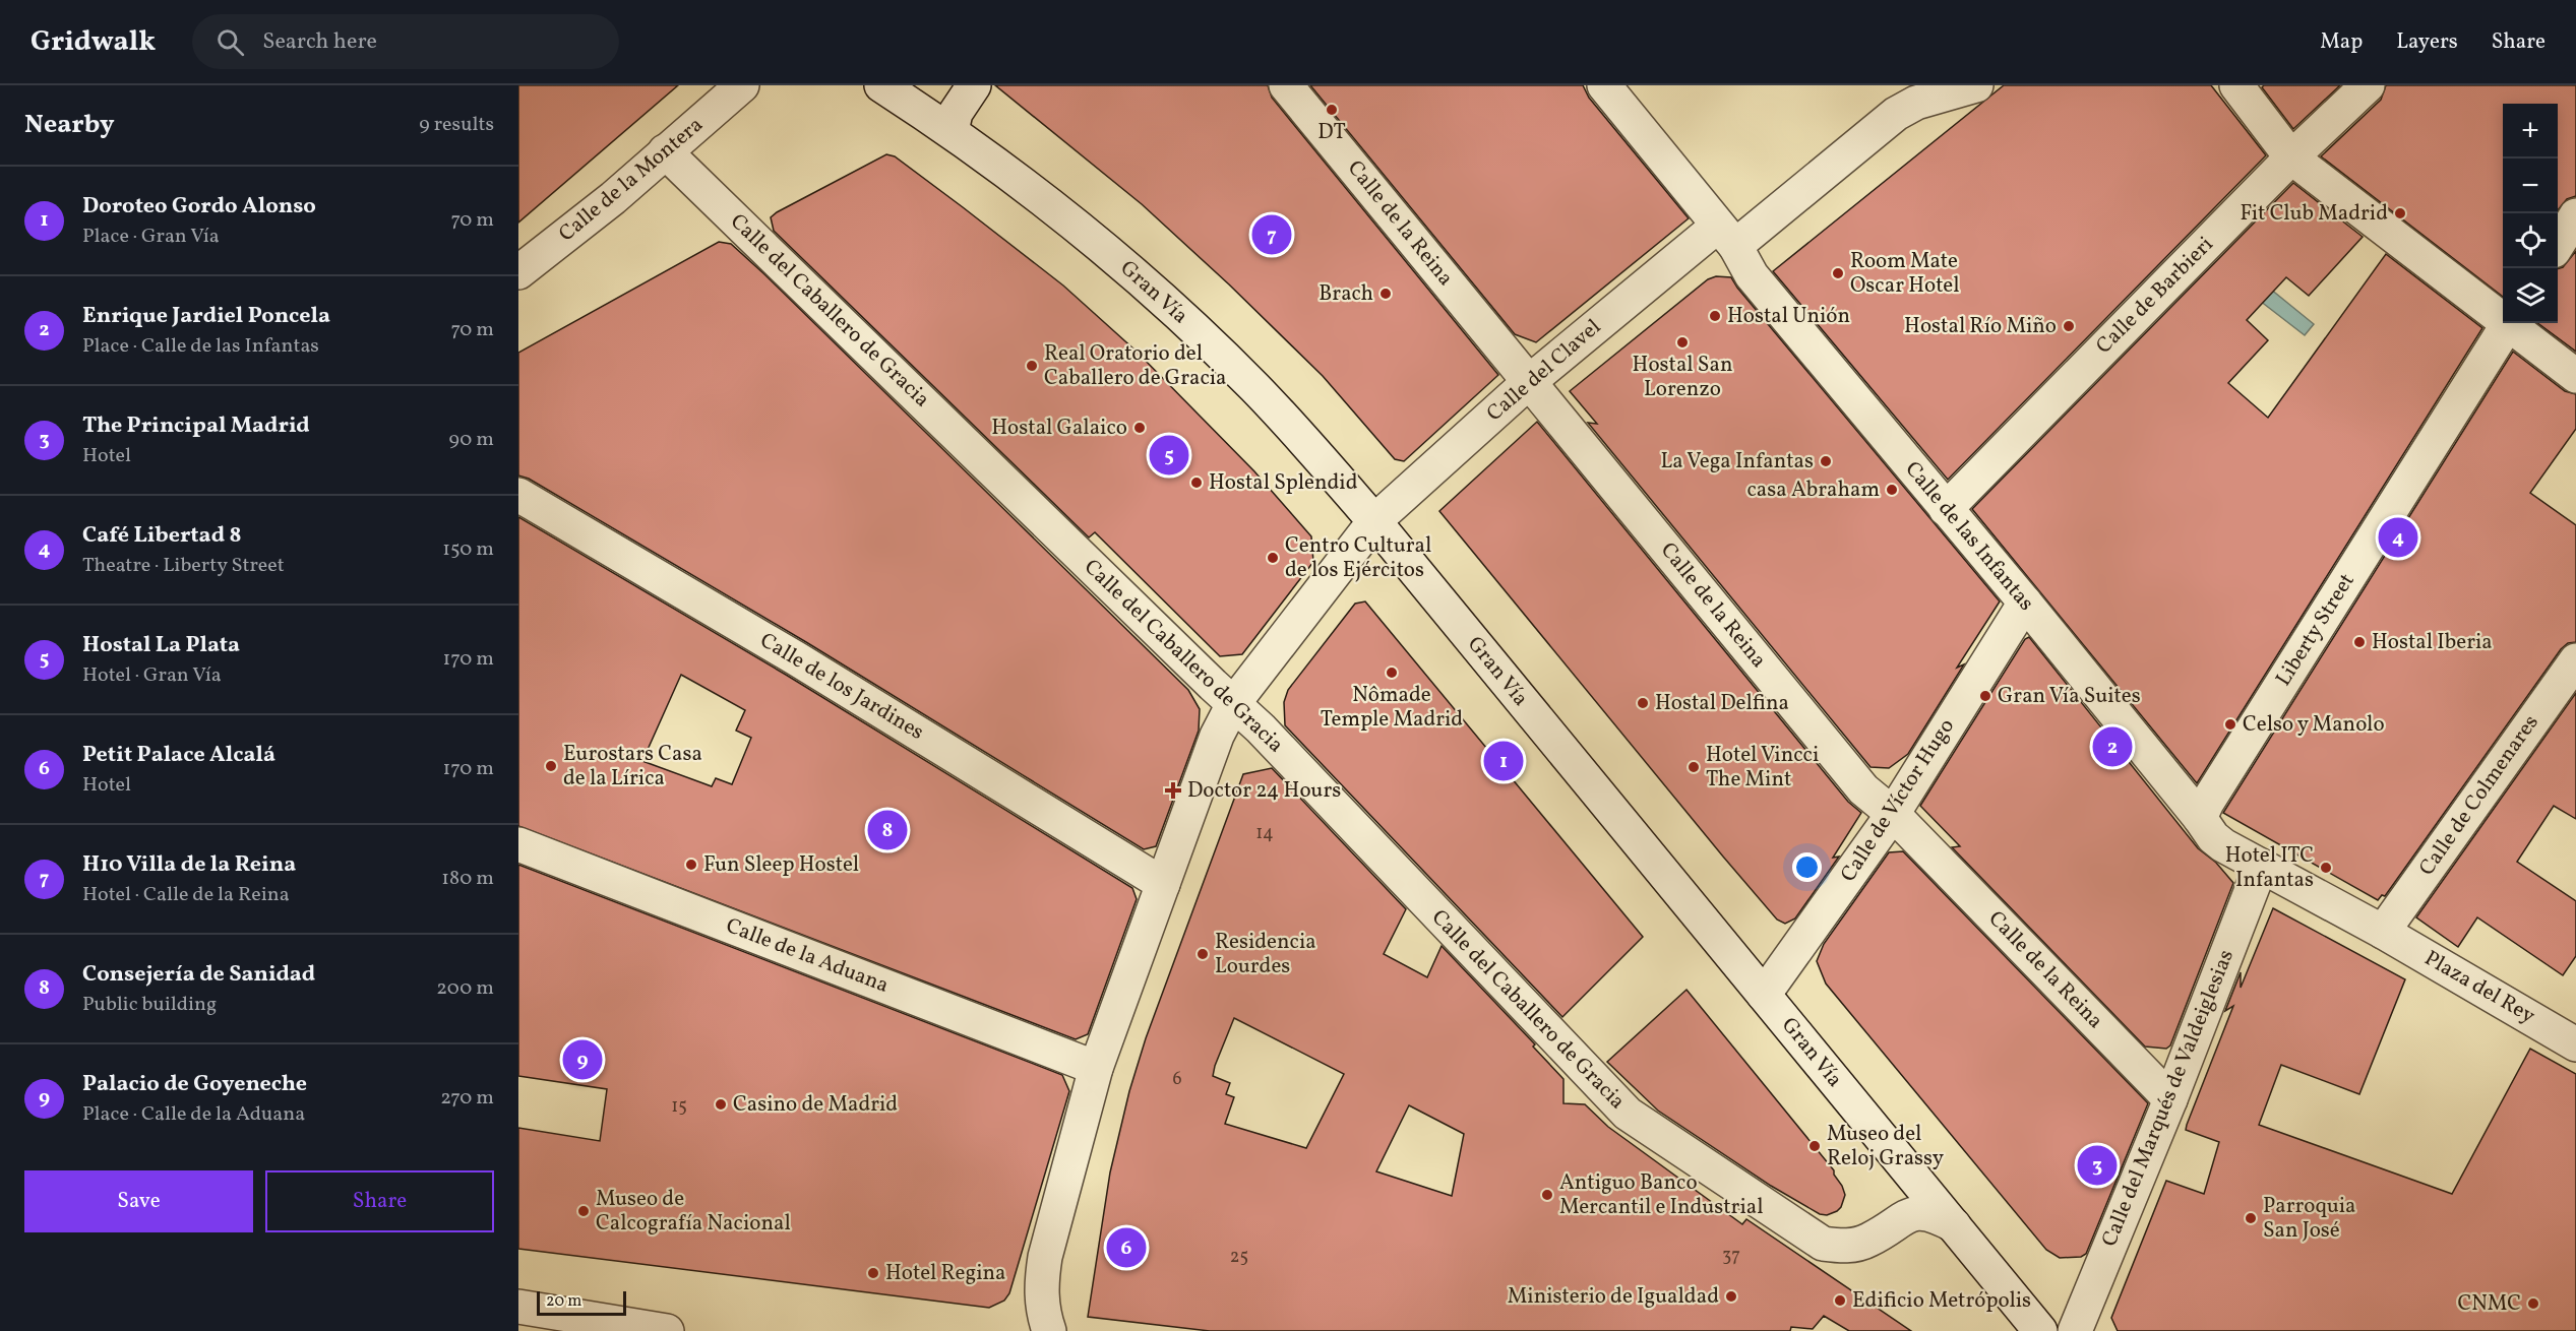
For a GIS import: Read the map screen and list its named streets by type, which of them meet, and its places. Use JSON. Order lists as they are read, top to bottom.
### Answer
{
  "streets": {
    "street": [
      "Calle de la Montera",
      "Calle de la Reina",
      "Gran Vía",
      "Calle de Barbieri",
      "Calle del Caballero de Gracia",
      "Calle del Clavel",
      "Calle de las Infantas",
      "Liberty Street",
      "Calle de los Jardines",
      "Calle de Colmenares",
      "Calle de Víctor Hugo",
      "Calle de la Aduana",
      "Plaza del Rey",
      "Calle del Marqués de Valdeiglesias"
    ]
  },
  "crossings": [
    ["Calle de la Montera", "Calle del Caballero de Gracia"],
    ["Calle de la Reina", "Calle del Clavel"],
    ["Calle de la Reina", "Calle de Víctor Hugo"],
    ["Calle de la Reina", "Calle del Marqués de Valdeiglesias"],
    ["Gran Vía", "Calle del Caballero de Gracia"],
    ["Gran Vía", "Calle del Clavel"],
    ["Gran Vía", "Calle de Víctor Hugo"],
    ["Calle de Barbieri", "Calle de las Infantas"],
    ["Calle del Caballero de Gracia", "Calle del Clavel"],
    ["Calle del Clavel", "Calle de las Infantas"],
    ["Calle del Clavel", "Calle de los Jardines"],
    ["Calle del Clavel", "Calle de la Aduana"],
    ["Calle de las Infantas", "Liberty Street"],
    ["Calle de las Infantas", "Calle de Colmenares"],
    ["Calle de las Infantas", "Calle de Víctor Hugo"],
    ["Calle de las Infantas", "Plaza del Rey"],
    ["Calle de las Infantas", "Calle del Marqués de Valdeiglesias"],
    ["Calle de Colmenares", "Plaza del Rey"]
  ],
  "places": {
    "other": [
      "DT",
      "Fit Club Madrid",
      "Room Mate Oscar Hotel",
      "Brach",
      "Hostal Unión",
      "Hostal Río Miño",
      "Hostal San Lorenzo",
      "Real Oratorio del Caballero de Gracia",
      "Hostal Galaico",
      "La Vega Infantas",
      "Hostal Splendid",
      "casa Abraham",
      "Centro Cultural de los Ejércitos",
      "Hostal Iberia",
      "Nômade Temple Madrid",
      "Gran Vía Suites",
      "Hostal Delfina",
      "Celso y Manolo",
      "Eurostars Casa de la Lírica",
      "Hotel Vincci The Mint",
      "Fun Sleep Hostel",
      "Hotel ITC Infantas",
      "Residencia Lourdes",
      "Casino de Madrid",
      "Museo del Reloj Grassy",
      "Antiguo Banco Mercantil e Industrial",
      "Museo de Calcografía Nacional",
      "Parroquia San José",
      "Hotel Regina",
      "Ministerio de Igualdad",
      "Edificio Metrópolis",
      "CNMC"
    ],
    "health": ["Doctor 24 Hours"]
  },
  "house_numbers": [
    "14",
    "6",
    "15",
    "37",
    "25"
  ],
  "scale_bar": "20 m",
  "page": {
    "header": "Gridwalk",
    "search": "Search here",
    "nav": ["Map", "Layers", "Share"],
    "heading": ["Nearby", "9 results"],
    "map_buttons": ["+", "−"],
    "list": [
      {
        "mark": "1",
        "name": "Doroteo Gordo Alonso",
        "note": "Place · Gran Vía",
        "value": "70 m"
      },
      {
        "mark": "2",
        "name": "Enrique Jardiel Poncela",
        "note": "Place · Calle de las Infantas",
        "value": "70 m"
      },
      {
        "mark": "3",
        "name": "The Principal Madrid",
        "note": "Hotel",
        "value": "90 m"
      },
      {
        "mark": "4",
        "name": "Café Libertad 8",
        "note": "Theatre · Liberty Street",
        "value": "150 m"
      },
      {
        "mark": "5",
        "name": "Hostal La Plata",
        "note": "Hotel · Gran Vía",
        "value": "170 m"
      },
      {
        "mark": "6",
        "name": "Petit Palace Alcalá",
        "note": "Hotel",
        "value": "170 m"
      },
      {
        "mark": "7",
        "name": "H10 Villa de la Reina",
        "note": "Hotel · Calle de la Reina",
        "value": "180 m"
      },
      {
        "mark": "8",
        "name": "Consejería de Sanidad",
        "note": "Public building",
        "value": "200 m"
      },
      {
        "mark": "9",
        "name": "Palacio de Goyeneche",
        "note": "Place · Calle de la Aduana",
        "value": "270 m"
      }
    ],
    "pins": [
      "7",
      "5",
      "4",
      "2",
      "1",
      "8",
      "9",
      "3",
      "6"
    ],
    "buttons": ["Save", "Share"],
    "scale": "20 m"
  }
}
